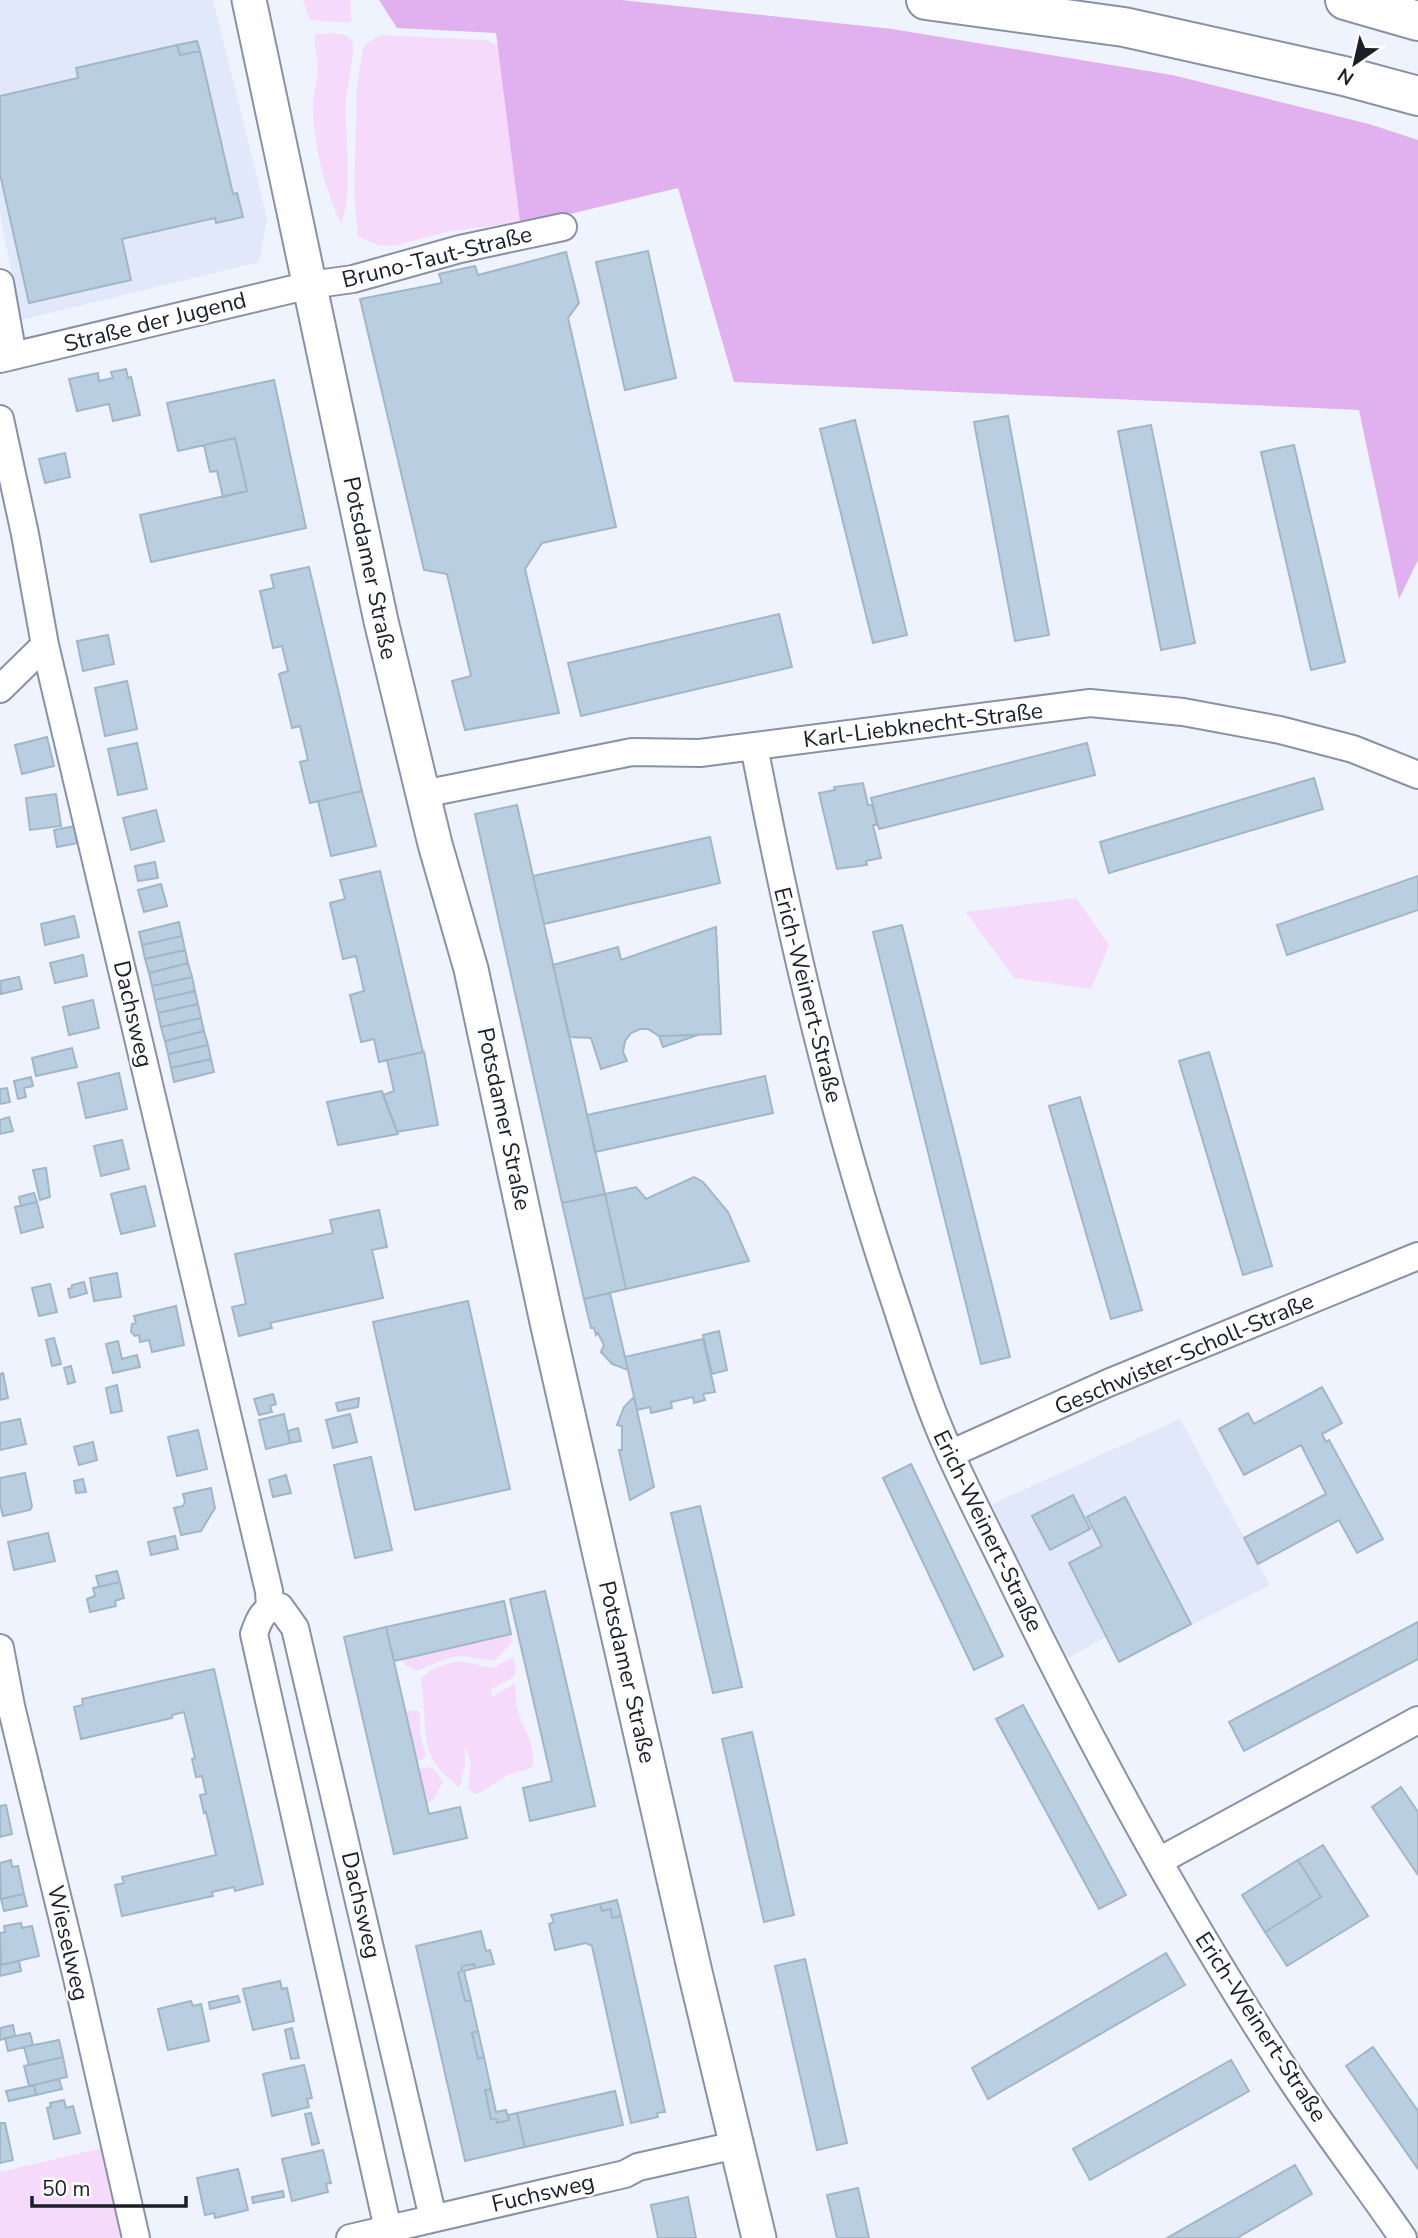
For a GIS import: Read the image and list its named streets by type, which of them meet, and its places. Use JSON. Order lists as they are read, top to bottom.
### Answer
{
  "streets": {
    "main road": ["Potsdamer Straße"],
    "street": [
      "Bruno-Taut-Straße",
      "Straße der Jugend",
      "Karl-Liebknecht-Straße",
      "Erich-Weinert-Straße",
      "Dachsweg",
      "Geschwister-Scholl-Straße",
      "Wieselweg",
      "Fuchsweg"
    ]
  },
  "crossings": [
    ["Bruno-Taut-Straße", "Straße der Jugend"],
    ["Bruno-Taut-Straße", "Potsdamer Straße"],
    ["Straße der Jugend", "Potsdamer Straße"],
    ["Potsdamer Straße", "Karl-Liebknecht-Straße"],
    ["Potsdamer Straße", "Fuchsweg"],
    ["Karl-Liebknecht-Straße", "Erich-Weinert-Straße"],
    ["Erich-Weinert-Straße", "Geschwister-Scholl-Straße"],
    ["Dachsweg", "Fuchsweg"]
  ],
  "scale_bar": "50 m",
  "north": "bottom left"
}
